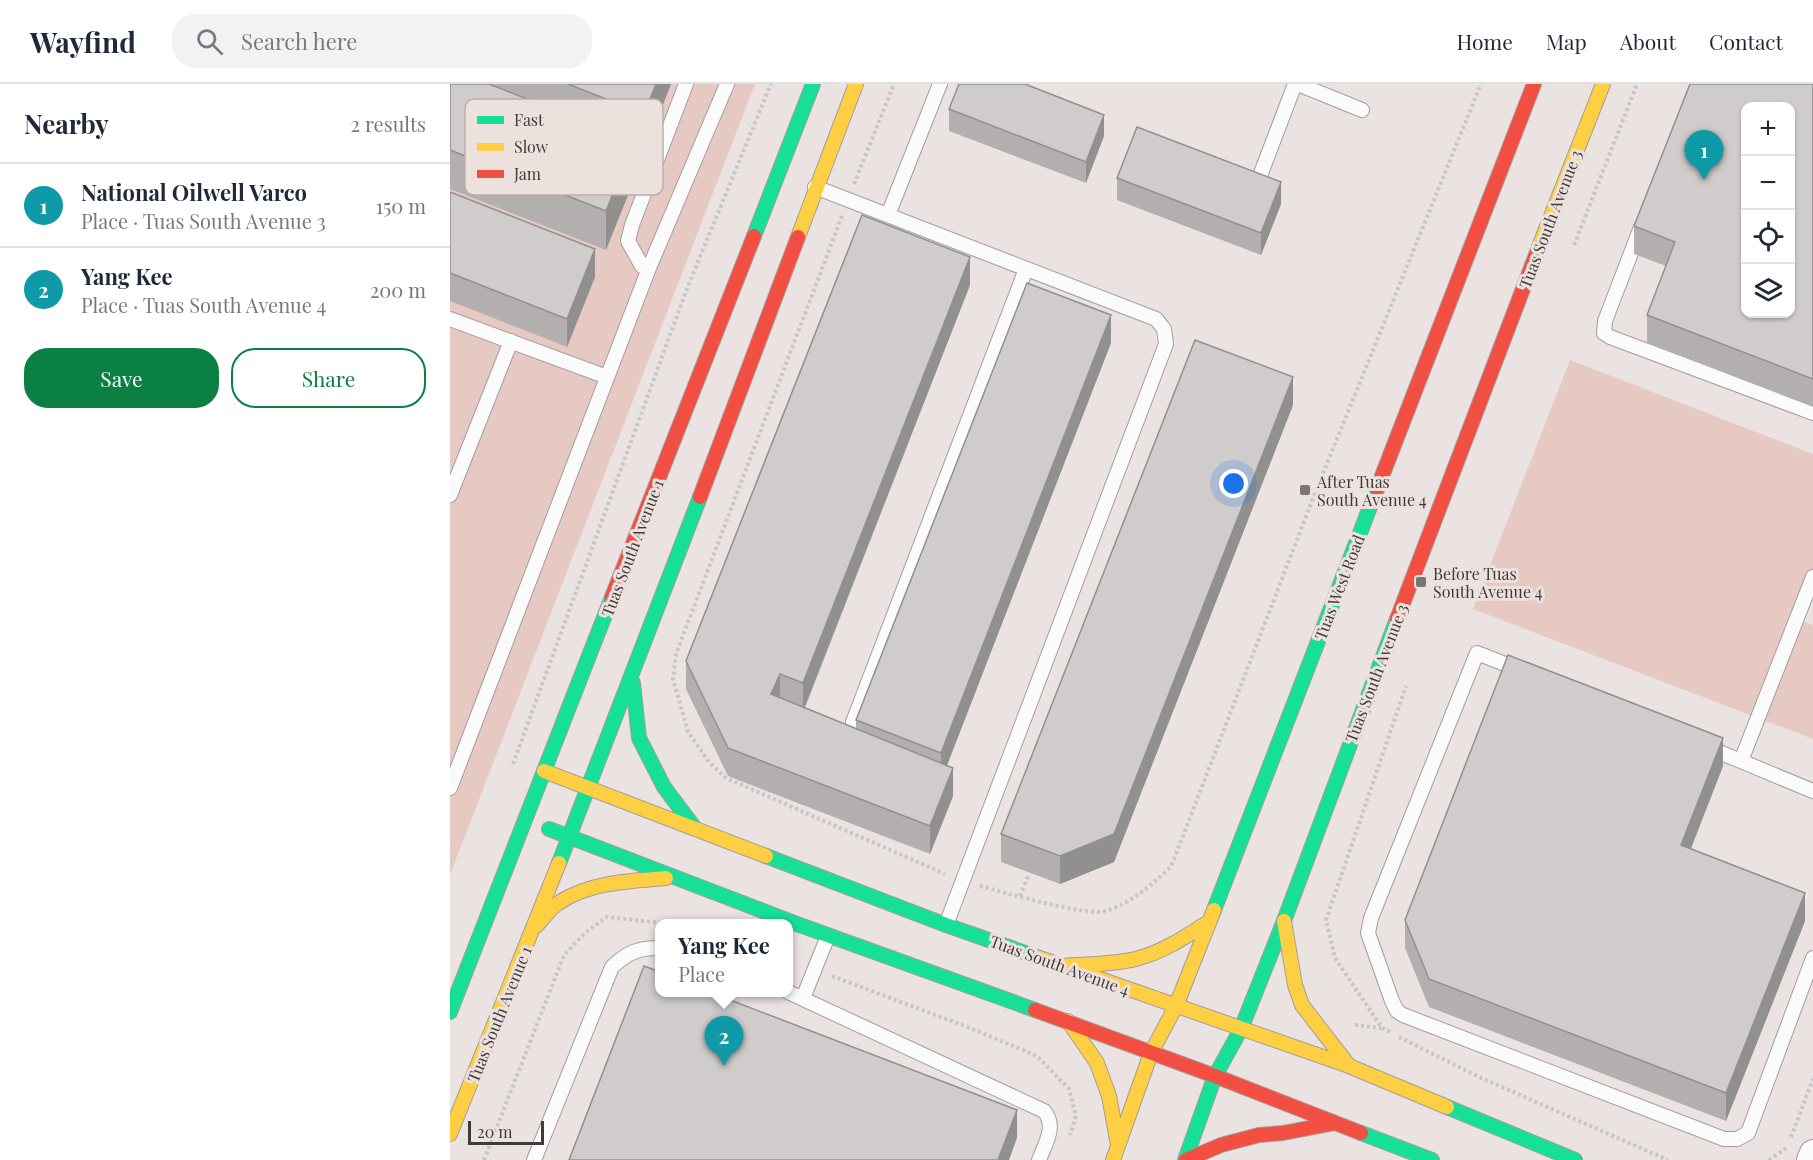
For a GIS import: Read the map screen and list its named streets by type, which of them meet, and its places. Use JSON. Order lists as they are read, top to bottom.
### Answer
{
  "streets": {
    "main road": [
      "Tuas South Avenue 3",
      "Tuas South Avenue 1",
      "Tuas West Road",
      "Tuas South Avenue 4"
    ]
  },
  "crossings": [
    ["Tuas South Avenue 3", "Tuas South Avenue 4"],
    ["Tuas South Avenue 1", "Tuas South Avenue 4"],
    ["Tuas West Road", "Tuas South Avenue 4"]
  ],
  "places": {
    "transit": ["After Tuas South Avenue 4", "Before Tuas South Avenue 4"]
  },
  "legend": ["Fast", "Slow", "Jam"],
  "scale_bar": "20 m",
  "page": {
    "header": "Wayfind",
    "search": "Search here",
    "nav": [
      "Home",
      "Map",
      "About",
      "Contact"
    ],
    "heading": ["Nearby", "2 results"],
    "map_buttons": ["+", "−"],
    "pins": ["1", "2"],
    "list": [
      {
        "mark": "1",
        "name": "National Oilwell Varco",
        "note": "Place · Tuas South Avenue 3",
        "value": "150 m"
      },
      {
        "mark": "2",
        "name": "Yang Kee",
        "note": "Place · Tuas South Avenue 4",
        "value": "200 m"
      }
    ],
    "buttons": ["Save", "Share"],
    "popup": ["Yang Kee", "Place"],
    "scale": "20 m"
  }
}
